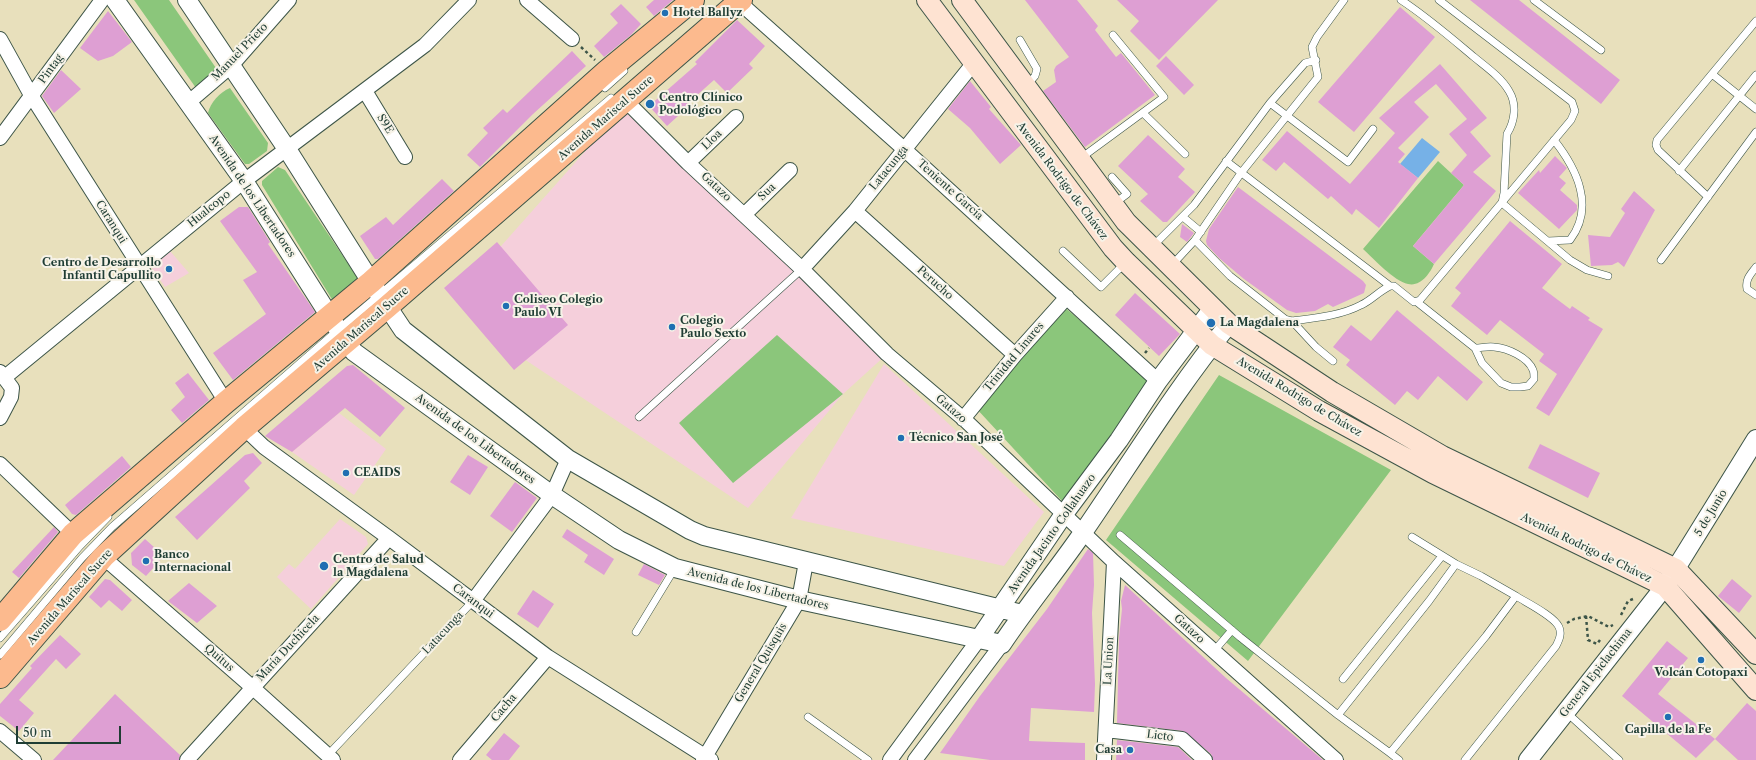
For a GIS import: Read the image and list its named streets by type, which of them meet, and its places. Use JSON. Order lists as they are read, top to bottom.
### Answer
{
  "streets": {
    "main road": ["Avenida Mariscal Sucre", "Avenida Rodrigo de Chávez"],
    "street": [
      "Manuel Prieto",
      "Pintag",
      "S9E",
      "Lloa",
      "Latacunga",
      "Gatazo",
      "Teniente García",
      "Sua",
      "Avenida de los Libertadores",
      "Hualcopo",
      "Caranqui",
      "Perucho",
      "Trinidad Linares",
      "5 de Junio",
      "Avenida Jacinto Collahuazo",
      "María Duchicela",
      "Quitus",
      "La Union",
      "General Quisquis",
      "General Epiclachima",
      "Cacha",
      "Licto"
    ]
  },
  "crossings": [
    ["Manuel Prieto", "Avenida de los Libertadores"],
    ["Pintag", "Caranqui"],
    ["Avenida Mariscal Sucre", "Gatazo"],
    ["Avenida Mariscal Sucre", "Teniente García"],
    ["Avenida Mariscal Sucre", "Avenida de los Libertadores"],
    ["Avenida Mariscal Sucre", "Caranqui"],
    ["Avenida Mariscal Sucre", "Quitus"],
    ["S9E", "Hualcopo"],
    ["Lloa", "Gatazo"],
    ["Latacunga", "Avenida Rodrigo de Chávez"],
    ["Latacunga", "Gatazo"],
    ["Latacunga", "Teniente García"],
    ["Latacunga", "Avenida de los Libertadores"],
    ["Latacunga", "Caranqui"],
    ["Latacunga", "Perucho"],
    ["Latacunga", "Quitus"],
    ["Avenida Rodrigo de Chávez", "5 de Junio"],
    ["Avenida Rodrigo de Chávez", "Avenida Jacinto Collahuazo"],
    ["Avenida Rodrigo de Chávez", "General Epiclachima"],
    ["Gatazo", "Sua"],
    ["Gatazo", "Trinidad Linares"],
    ["Gatazo", "Avenida Jacinto Collahuazo"],
    ["Gatazo", "La Union"],
    ["Teniente García", "Trinidad Linares"],
    ["Teniente García", "Avenida Jacinto Collahuazo"],
    ["Avenida de los Libertadores", "Hualcopo"],
    ["Avenida de los Libertadores", "Avenida Jacinto Collahuazo"],
    ["Avenida de los Libertadores", "General Quisquis"],
    ["Hualcopo", "Caranqui"],
    ["Caranqui", "María Duchicela"],
    ["Caranqui", "General Quisquis"],
    ["Caranqui", "Cacha"],
    ["Perucho", "Trinidad Linares"],
    ["5 de Junio", "General Epiclachima"],
    ["María Duchicela", "Quitus"],
    ["La Union", "Licto"]
  ],
  "places": [
    "Hotel Ballyz",
    "Centro Clínico Podológico",
    "Centro de Desarrollo Infantil Capullito",
    "Coliseo Colegio Paulo VI",
    "La Magdalena",
    "Colegio Paulo Sexto",
    "Técnico San José",
    "CEAIDS",
    "Banco Internacional",
    "Centro de Salud la Magdalena",
    "Volcán Cotopaxi",
    "Capilla de la Fe",
    "Casa"
  ],
  "scale_bar": "50 m"
}
